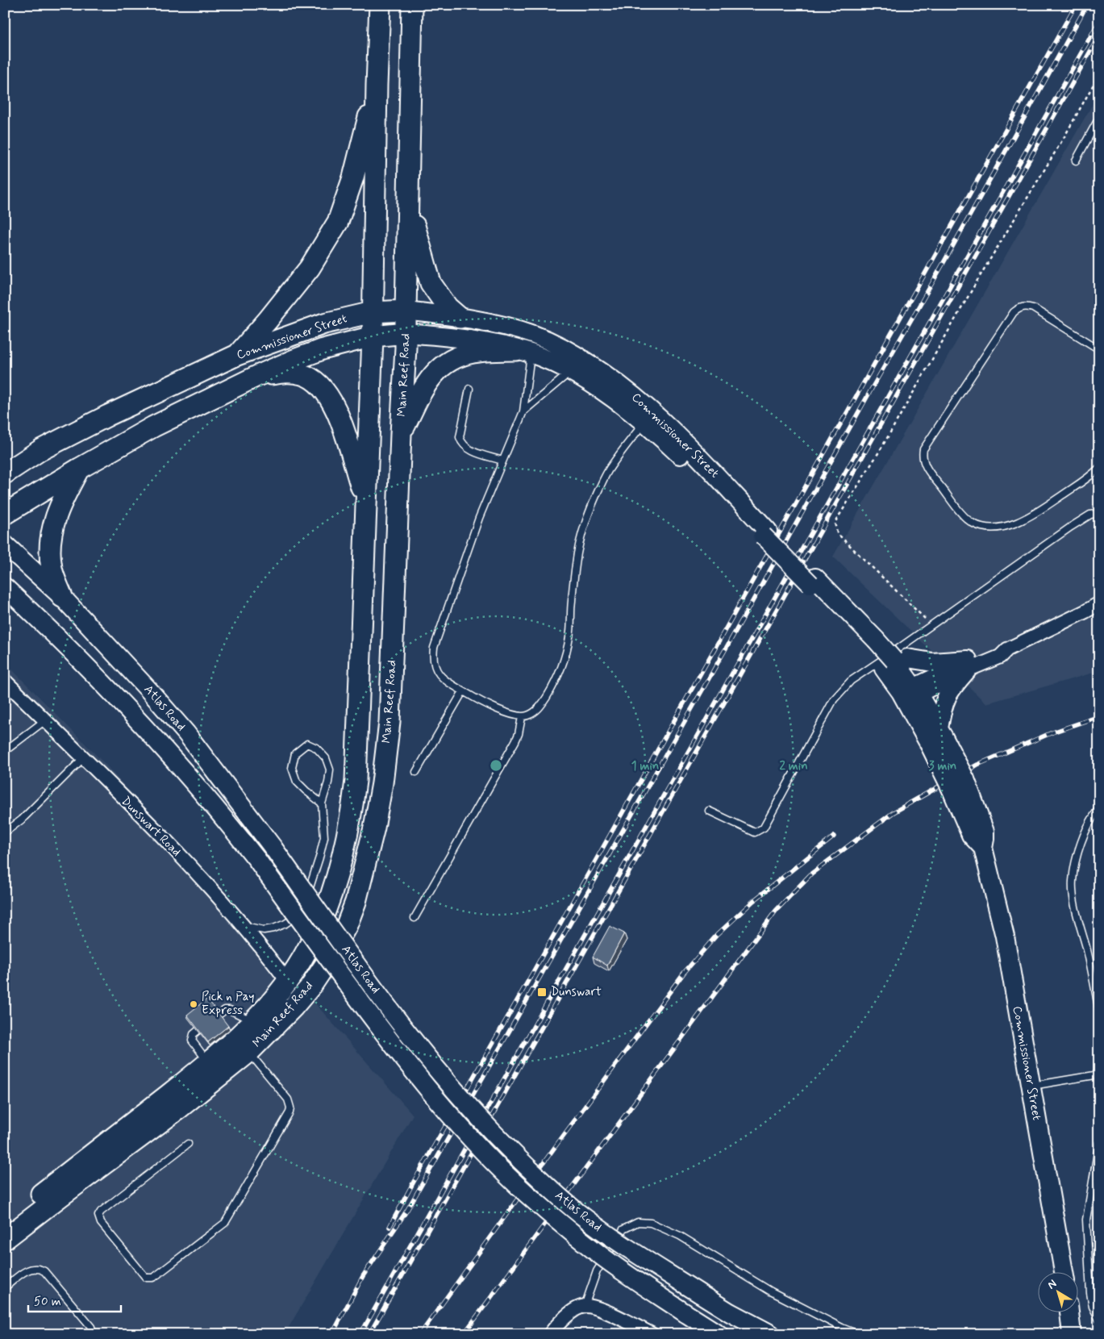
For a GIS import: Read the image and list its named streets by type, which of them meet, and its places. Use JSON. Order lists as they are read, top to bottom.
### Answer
{
  "streets": {
    "main road": ["Commissioner Street", "Main Reef Road", "Atlas Road"],
    "street": ["Dunswart Road"]
  },
  "crossings": [
    ["Commissioner Street", "Main Reef Road"],
    ["Main Reef Road", "Dunswart Road"]
  ],
  "places": {
    "transit": ["Dunswart"],
    "other": ["Pick n Pay Express"]
  },
  "scale_bar": "50 m",
  "north": "top left",
  "rings": ["1 min", "2 min", "3 min"]
}
